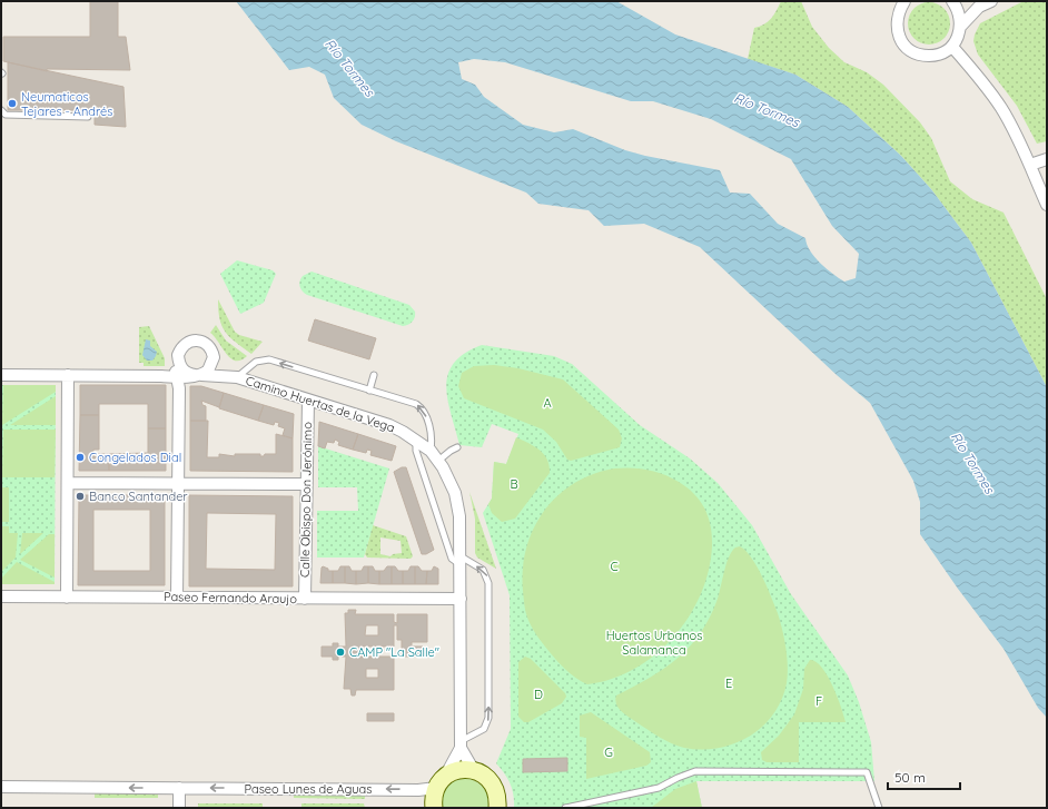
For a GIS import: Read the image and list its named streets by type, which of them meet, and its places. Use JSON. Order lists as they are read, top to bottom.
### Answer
{
  "streets": {
    "street": [
      "Camino Huertas de la Vega",
      "Calle Obispo Don Jerónimo",
      "Paseo Fernando Araujo",
      "Paseo Lunes de Aguas"
    ]
  },
  "crossings": [
    ["Camino Huertas de la Vega", "Calle Obispo Don Jerónimo"],
    ["Camino Huertas de la Vega", "Paseo Fernando Araujo"],
    ["Calle Obispo Don Jerónimo", "Paseo Fernando Araujo"]
  ],
  "one_way": ["Paseo Lunes de Aguas"],
  "water": ["Río Tormes"],
  "parks": [
    "A",
    "B",
    "C",
    "Huertos Urbanos Salamanca",
    "E",
    "D",
    "F",
    "G"
  ],
  "places": [
    "Neumaticos Tejares - Andrés",
    "Congelados Dial",
    "Banco Santander",
    "CAMP \"La Salle\""
  ],
  "scale_bar": "50 m"
}
